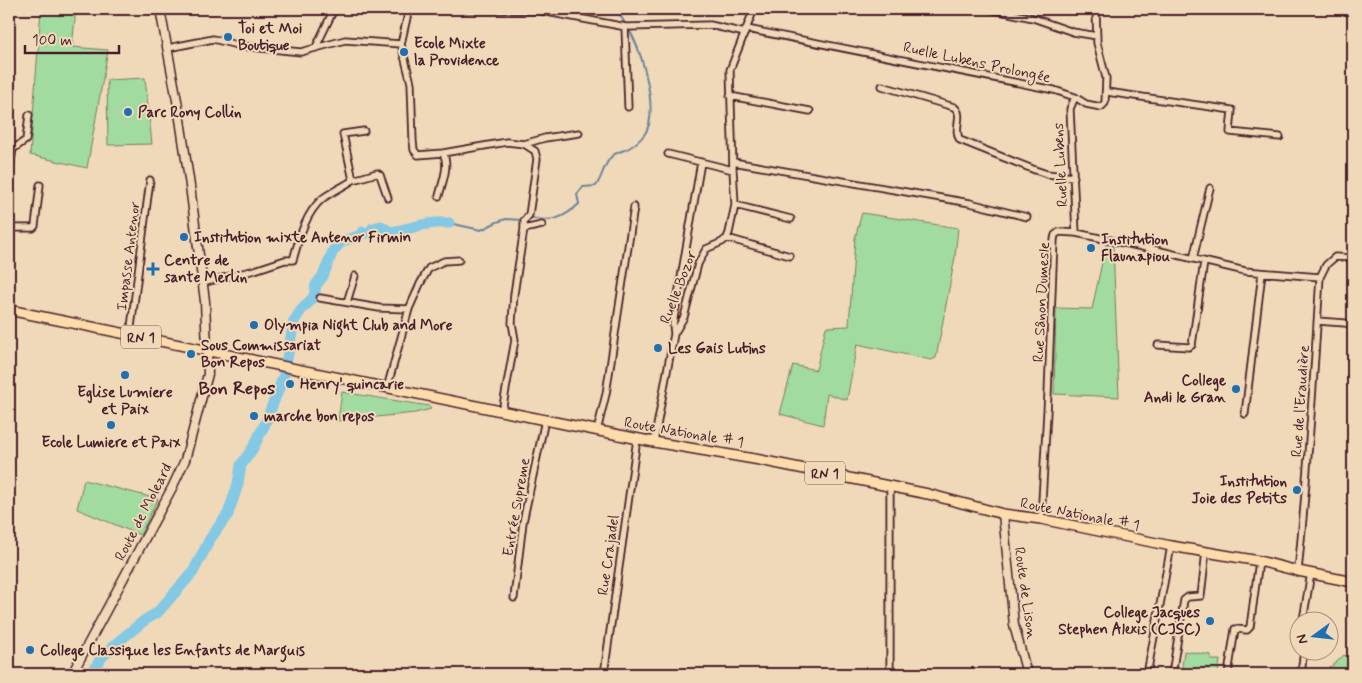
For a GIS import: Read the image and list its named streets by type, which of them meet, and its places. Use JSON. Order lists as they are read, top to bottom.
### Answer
{
  "streets": {
    "main road": ["RN 1", "Route Nationale # 1"],
    "street": [
      "Ruelle Lubens Prolongée",
      "Ruelle Lubens",
      "Impasse Antenor",
      "Ruelle Bozor",
      "Rue Sânon Dumesle",
      "Rue de l'Eraudière",
      "Entrée Supreme",
      "Route de Moleard",
      "Rue Crajadel",
      "Route de Lison"
    ]
  },
  "crossings": [
    ["Ruelle Lubens Prolongée", "Ruelle Lubens"],
    ["Ruelle Lubens", "Rue Sânon Dumesle"],
    ["Impasse Antenor", "Route Nationale # 1"],
    ["Ruelle Bozor", "Route Nationale # 1"],
    ["Rue Sânon Dumesle", "Rue de l'Eraudière"],
    ["Rue Sânon Dumesle", "Route Nationale # 1"],
    ["Rue de l'Eraudière", "Route Nationale # 1"],
    ["Route Nationale # 1", "Entrée Supreme"],
    ["Route Nationale # 1", "Route de Moleard"],
    ["Route Nationale # 1", "Rue Crajadel"],
    ["Route Nationale # 1", "Route de Lison"]
  ],
  "districts": ["Bon Repos"],
  "places": {
    "other": [
      "Toi et Moi Boutique",
      "Ecole Mixte la Providence",
      "Parc Rony Collin",
      "Institution mixte Antenor Firmin",
      "Institution Flaunapiou",
      "Olympia Night Club and More",
      "Les Gais Lutins",
      "Sous Commissariat Bon Repos",
      "Eglise Lumiere et Paix",
      "Henry' quincarie",
      "College Andi le Gran",
      "marche bon repos",
      "Ecole Lumiere et Paix",
      "Institution Joie des Petits",
      "College Jacques Stephen Alexis (CJSC)",
      "College Classique les Enfants de Marguis"
    ],
    "health": ["Centre de sante Merlin"]
  },
  "scale_bar": "100 m",
  "north": "left"
}
